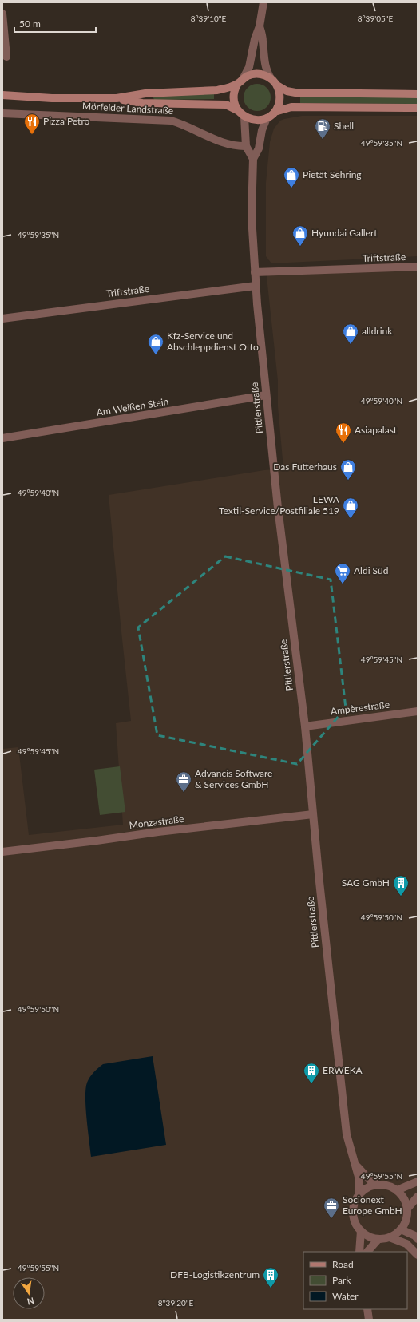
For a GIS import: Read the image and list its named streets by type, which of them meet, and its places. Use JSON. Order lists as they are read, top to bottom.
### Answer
{
  "streets": {
    "main road": ["Mörfelder Landstraße"],
    "street": [
      "Triftstraße",
      "Am Weißen Stein",
      "Pittlerstraße",
      "Ampèrestraße",
      "Monzastraße"
    ]
  },
  "crossings": [
    ["Mörfelder Landstraße", "Pittlerstraße"],
    ["Triftstraße", "Pittlerstraße"],
    ["Am Weißen Stein", "Pittlerstraße"],
    ["Pittlerstraße", "Ampèrestraße"],
    ["Pittlerstraße", "Monzastraße"]
  ],
  "places": {
    "restaurant": ["Pizza Petro", "Asiapalast"],
    "fuel station": ["Shell"],
    "shop": [
      "Pietät Sehring",
      "Hyundai Gallert",
      "alldrink",
      "Kfz-Service und Abschleppdienst Otto",
      "Das Futterhaus",
      "LEWA Textil-Service/Postfiliale 519"
    ],
    "supermarket": ["Aldi Süd"],
    "office": ["Advancis Software & Services GmbH", "Socionext Europe GmbH"],
    "building": ["SAG GmbH", "ERWEKA", "DFB-Logistikzentrum"]
  },
  "legend": ["Road", "Park", "Water"],
  "scale_bar": "50 m",
  "north": "bottom",
  "coordinates": [
    "8°39'10\"E",
    "8°39'05\"E",
    "49°59'35\"N",
    "49°59'40\"N",
    "49°59'45\"N",
    "49°59'50\"N",
    "49°59'55\"N",
    "8°39'20\"E"
  ]
}
